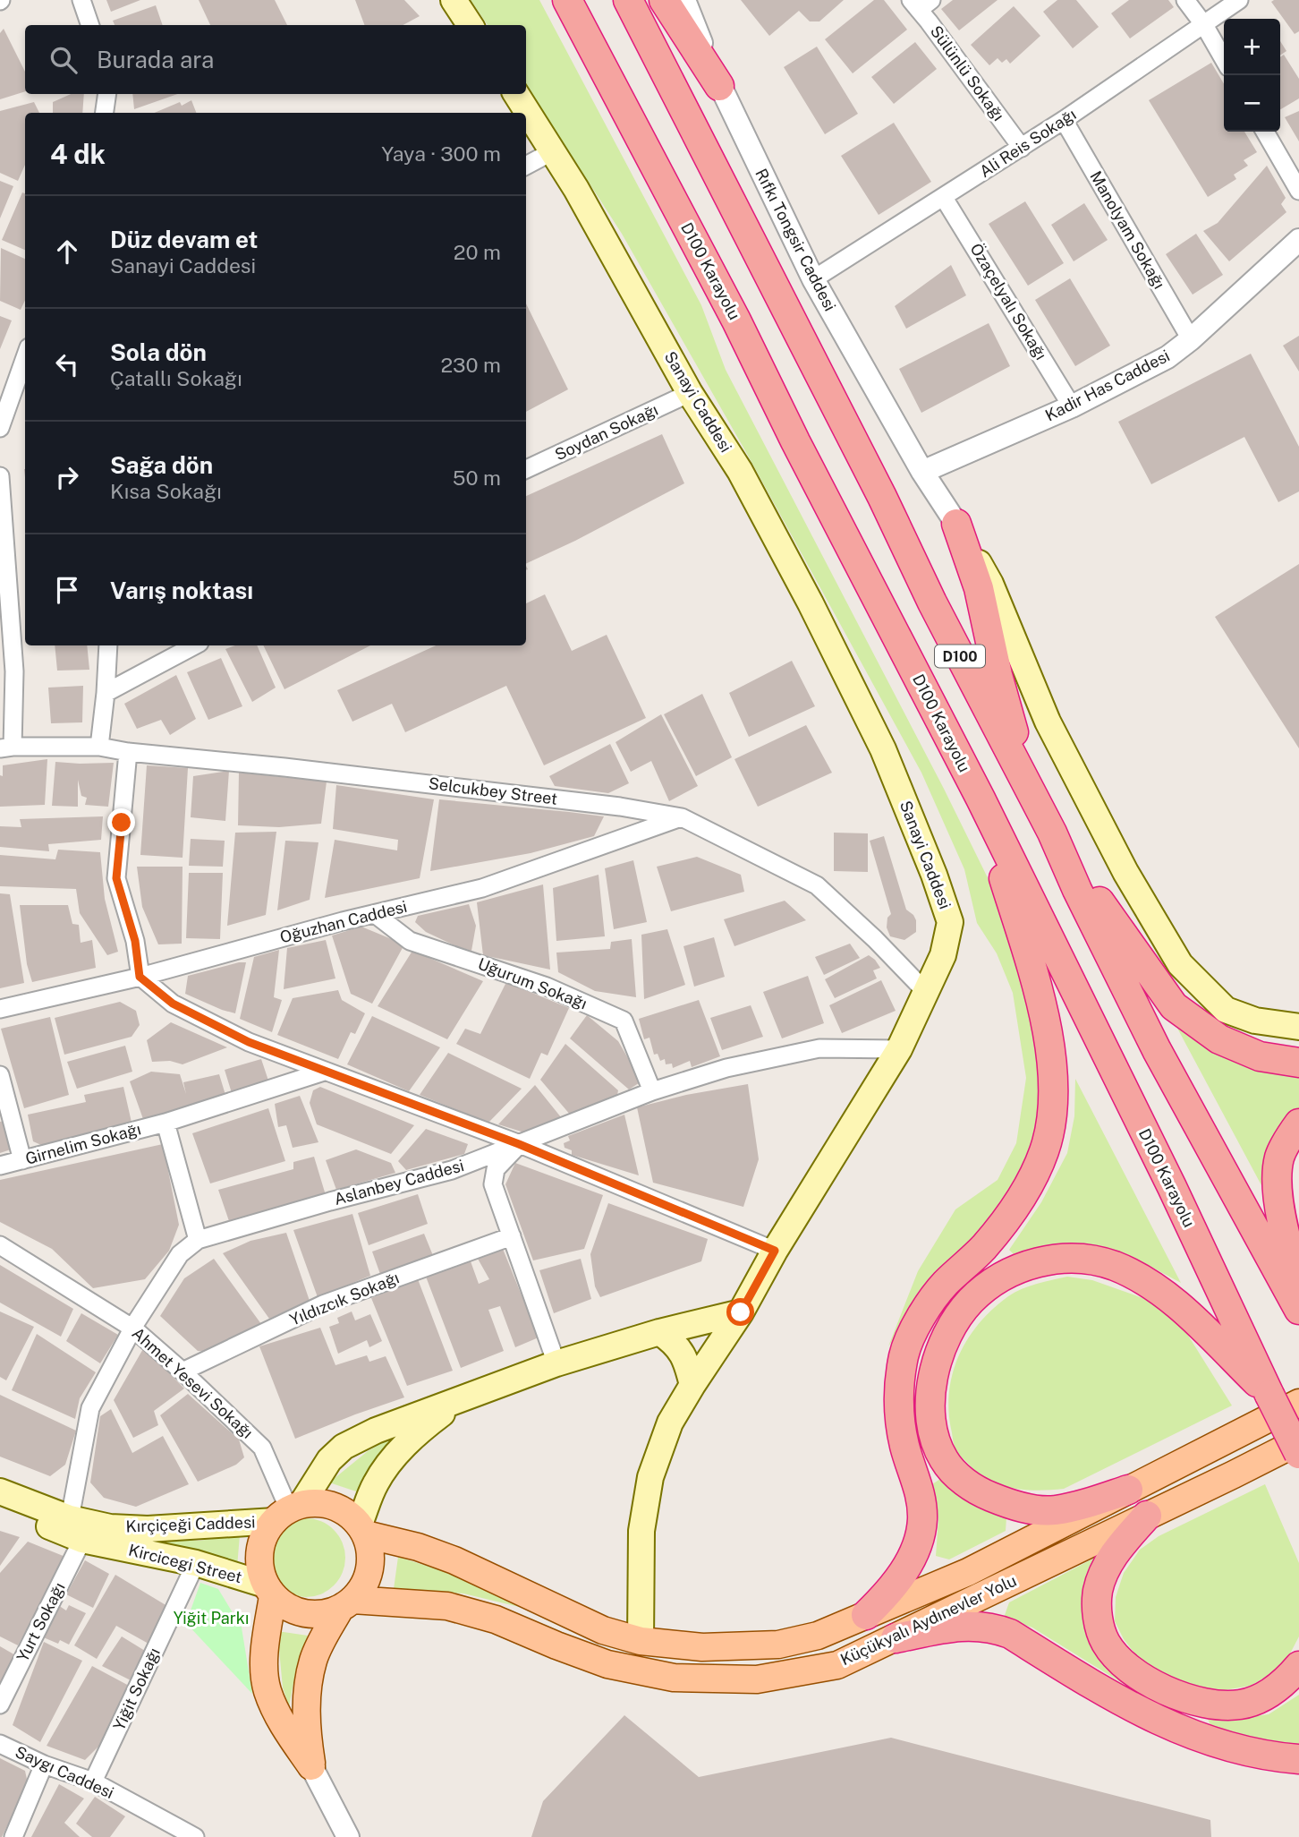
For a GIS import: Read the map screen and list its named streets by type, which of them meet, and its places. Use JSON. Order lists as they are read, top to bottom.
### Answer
{
  "streets": {
    "highway": ["D100 Karayolu", "D100"],
    "main road": [
      "Sanayi Caddesi",
      "Kırçiçeği Caddesi",
      "Kircicegi Street",
      "Küçükyalı Aydınevler Yolu"
    ],
    "street": [
      "Sülünlü Sokağı",
      "Ali Reis Sokağı",
      "Manolyam Sokağı",
      "Rıfkı Tongsir Caddesi",
      "Özaçelyalı Sokağı",
      "Kadir Has Caddesi",
      "Soydan Sokağı",
      "Selcukbey Street",
      "Oğuzhan Caddesi",
      "Uğurum Sokağı",
      "Girnelim Sokağı",
      "Aslanbey Caddesi",
      "Yıldızcık Sokağı",
      "Ahmet Yesevi Sokağı",
      "Yurt Sokağı",
      "Yiğit Sokağı",
      "Saygı Caddesi"
    ]
  },
  "crossings": [
    ["Sülünlü Sokağı", "Ali Reis Sokağı"],
    ["Ali Reis Sokağı", "Manolyam Sokağı"],
    ["Ali Reis Sokağı", "Rıfkı Tongsir Caddesi"],
    ["Ali Reis Sokağı", "Özaçelyalı Sokağı"],
    ["Manolyam Sokağı", "Kadir Has Caddesi"],
    ["Rıfkı Tongsir Caddesi", "Kadir Has Caddesi"],
    ["Özaçelyalı Sokağı", "Kadir Has Caddesi"],
    ["Sanayi Caddesi", "Soydan Sokağı"],
    ["Sanayi Caddesi", "Selcukbey Street"],
    ["Sanayi Caddesi", "Aslanbey Caddesi"],
    ["Sanayi Caddesi", "Küçükyalı Aydınevler Yolu"],
    ["Selcukbey Street", "Oğuzhan Caddesi"],
    ["Oğuzhan Caddesi", "Uğurum Sokağı"],
    ["Uğurum Sokağı", "Aslanbey Caddesi"],
    ["Aslanbey Caddesi", "Ahmet Yesevi Sokağı"],
    ["Aslanbey Caddesi", "Kırçiçeği Caddesi"],
    ["Aslanbey Caddesi", "Kircicegi Street"],
    ["Aslanbey Caddesi", "Yurt Sokağı"],
    ["Yıldızcık Sokağı", "Ahmet Yesevi Sokağı"],
    ["Ahmet Yesevi Sokağı", "Kırçiçeği Caddesi"],
    ["Ahmet Yesevi Sokağı", "Kircicegi Street"],
    ["Ahmet Yesevi Sokağı", "Küçükyalı Aydınevler Yolu"],
    ["Kırçiçeği Caddesi", "Kircicegi Street"],
    ["Kırçiçeği Caddesi", "Küçükyalı Aydınevler Yolu"],
    ["Kırçiçeği Caddesi", "Yurt Sokağı"],
    ["Kircicegi Street", "Küçükyalı Aydınevler Yolu"],
    ["Kircicegi Street", "Yurt Sokağı"],
    ["Kircicegi Street", "Yiğit Sokağı"],
    ["Yiğit Sokağı", "Saygı Caddesi"]
  ],
  "parks": ["Yiğit Parkı"],
  "page": {
    "map_buttons": ["+", "−"],
    "search": "Burada ara",
    "heading": ["4 dk", "Yaya · 300 m"],
    "list": [
      ["Düz devam et", "Sanayi Caddesi", "20 m"],
      ["Sola dön", "Çatallı Sokağı", "230 m"],
      ["Sağa dön", "Kısa Sokağı", "50 m"],
      "Varış noktası"
    ]
  }
}
